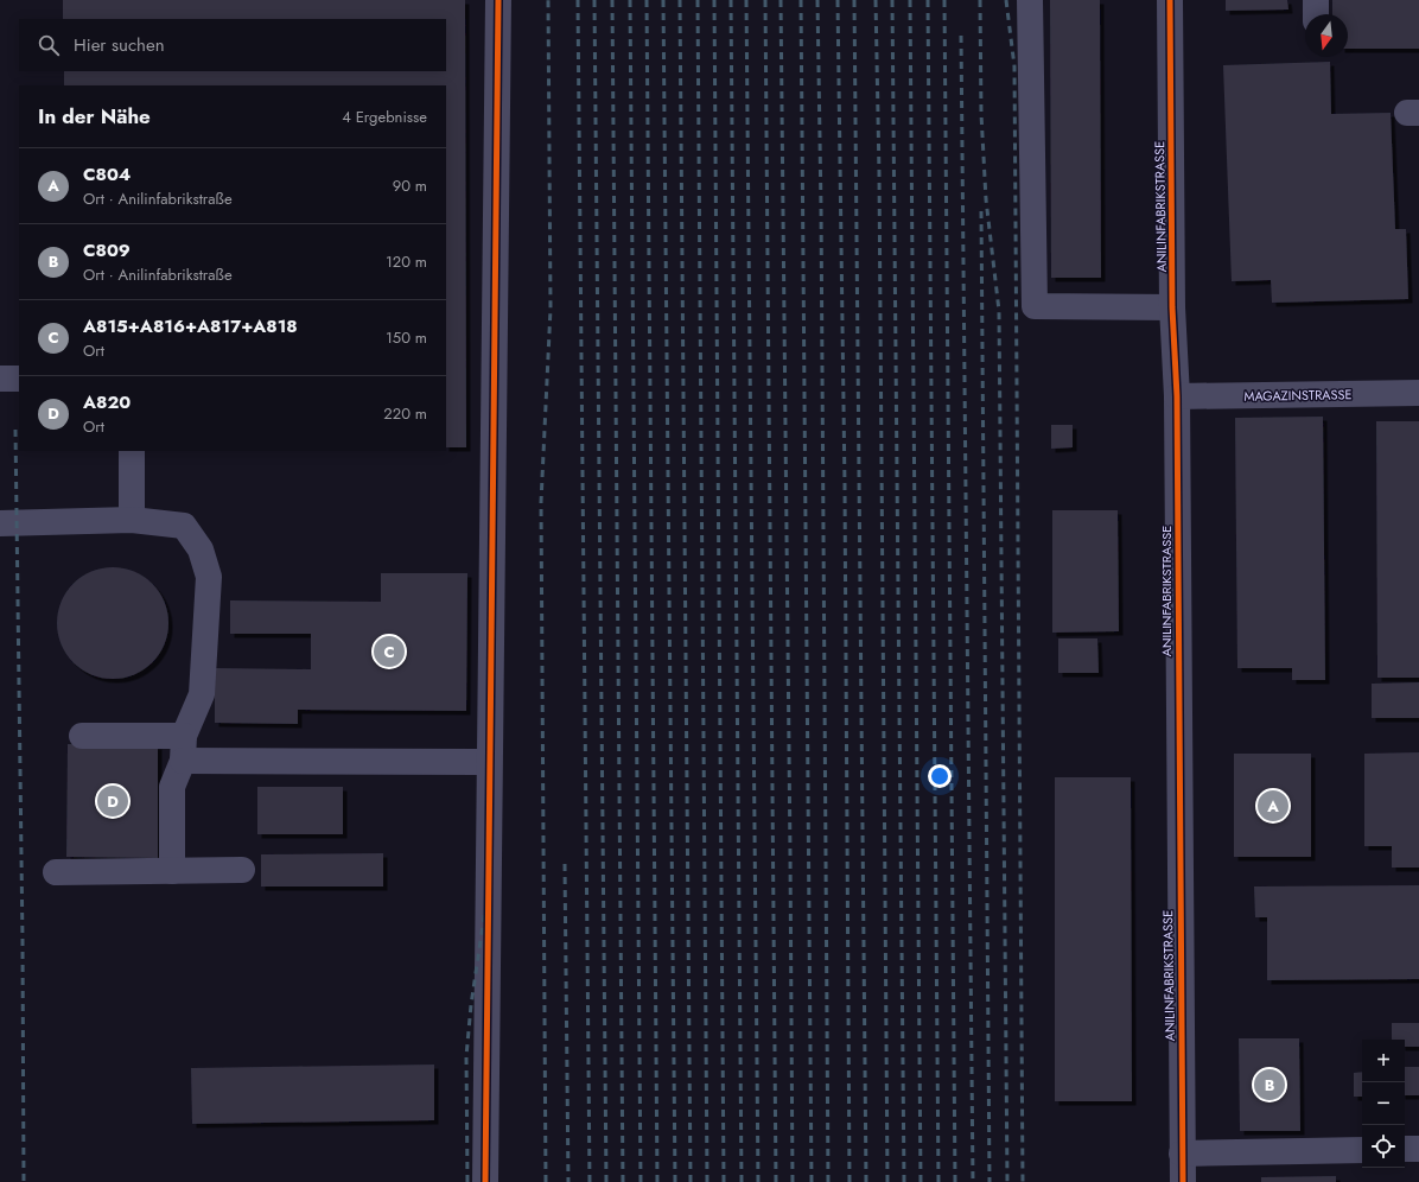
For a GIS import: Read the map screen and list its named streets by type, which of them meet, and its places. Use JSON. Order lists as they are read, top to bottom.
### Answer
{
  "streets": {
    "street": ["ANILINFABRIKSTRASSE", "MAGAZINSTRASSE"]
  },
  "crossings": [
    ["ANILINFABRIKSTRASSE", "MAGAZINSTRASSE"]
  ],
  "north": "bottom",
  "page": {
    "search": "Hier suchen",
    "heading": ["In der Nähe", "4 Ergebnisse"],
    "list": [
      {
        "mark": "A",
        "name": "C804",
        "note": "Ort · Anilinfabrikstraße",
        "value": "90 m"
      },
      {
        "mark": "B",
        "name": "C809",
        "note": "Ort · Anilinfabrikstraße",
        "value": "120 m"
      },
      {
        "mark": "C",
        "name": "A815+A816+A817+A818",
        "note": "Ort",
        "value": "150 m"
      },
      {
        "mark": "D",
        "name": "A820",
        "note": "Ort",
        "value": "220 m"
      }
    ],
    "pins": [
      "C",
      "D",
      "A",
      "B"
    ],
    "map_buttons": ["+", "−"]
  }
}
